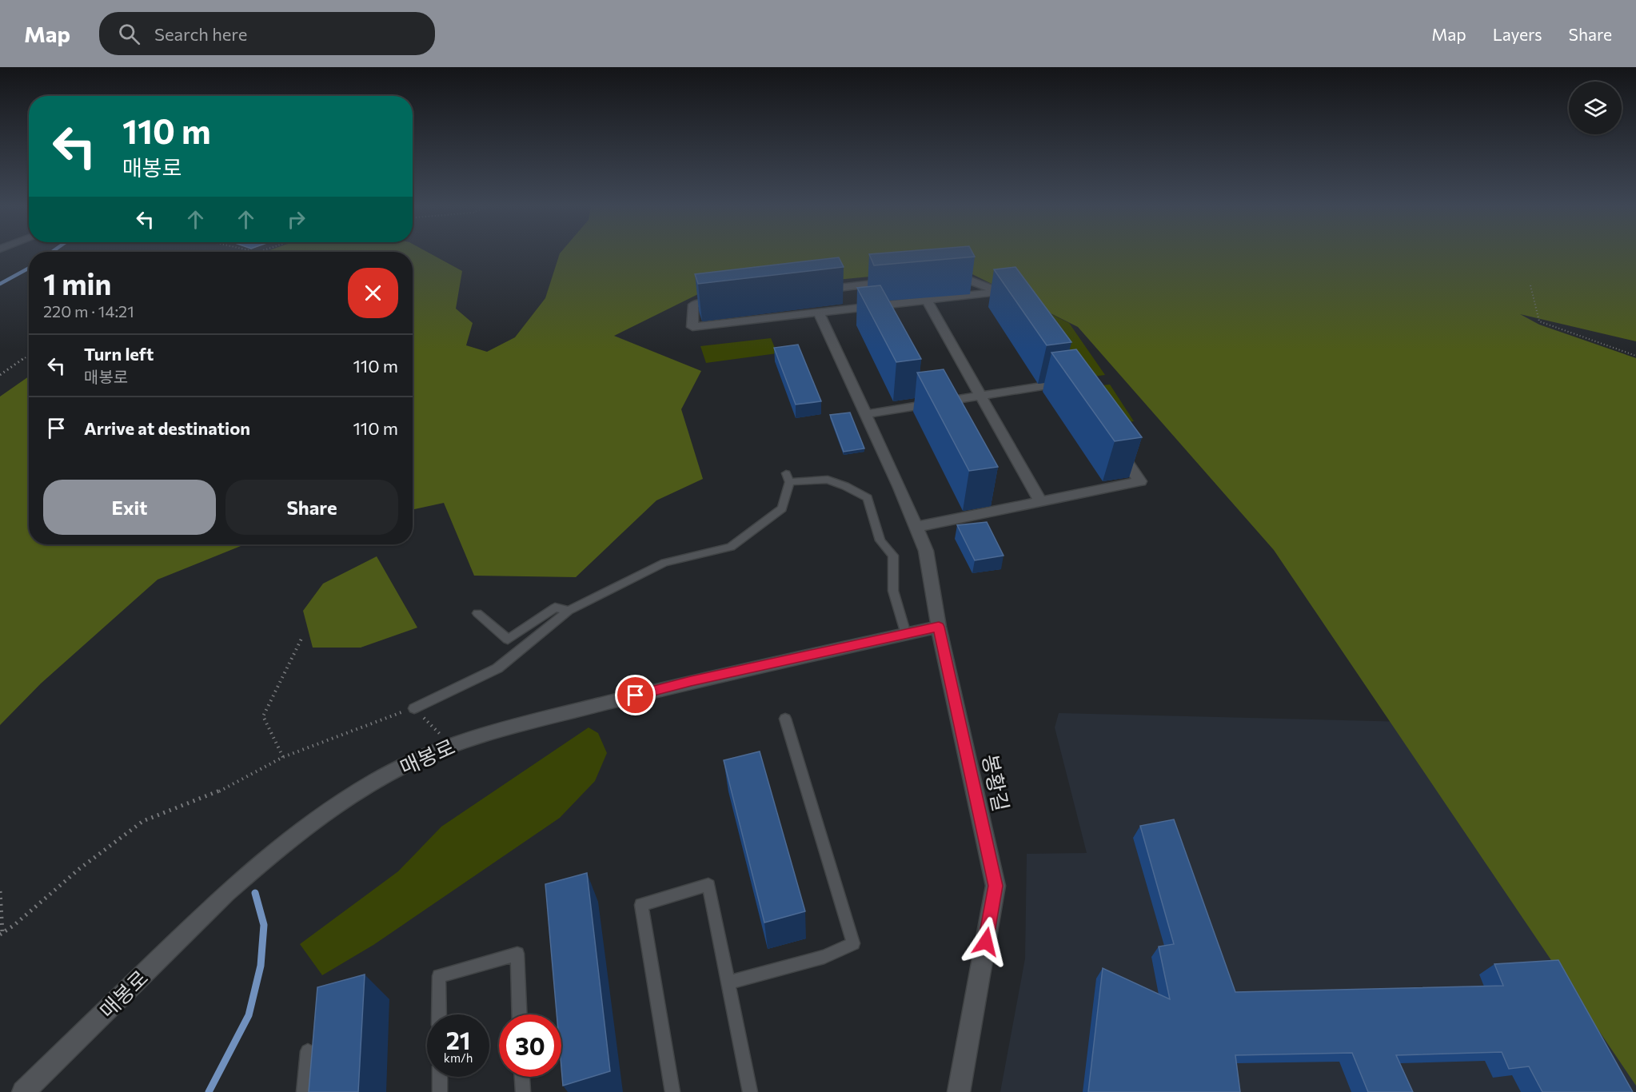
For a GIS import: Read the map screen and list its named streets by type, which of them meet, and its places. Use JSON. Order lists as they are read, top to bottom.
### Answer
{
  "streets": {
    "street": ["매봉로", "봉황길"]
  },
  "crossings": [
    ["매봉로", "봉황길"]
  ],
  "page": {
    "header": "Map",
    "search": "Search here",
    "nav": ["Map", "Layers", "Share"],
    "turn": ["110 m", "매봉로"],
    "heading": ["1 min", "220 m · 14:21"],
    "list": [
      {
        "name": "Turn left",
        "note": "매봉로",
        "value": "110 m"
      },
      {
        "name": "Arrive at destination",
        "value": "110 m"
      }
    ],
    "buttons": ["Exit", "Share"],
    "speed": "21 km/h",
    "limit": "30"
  }
}
